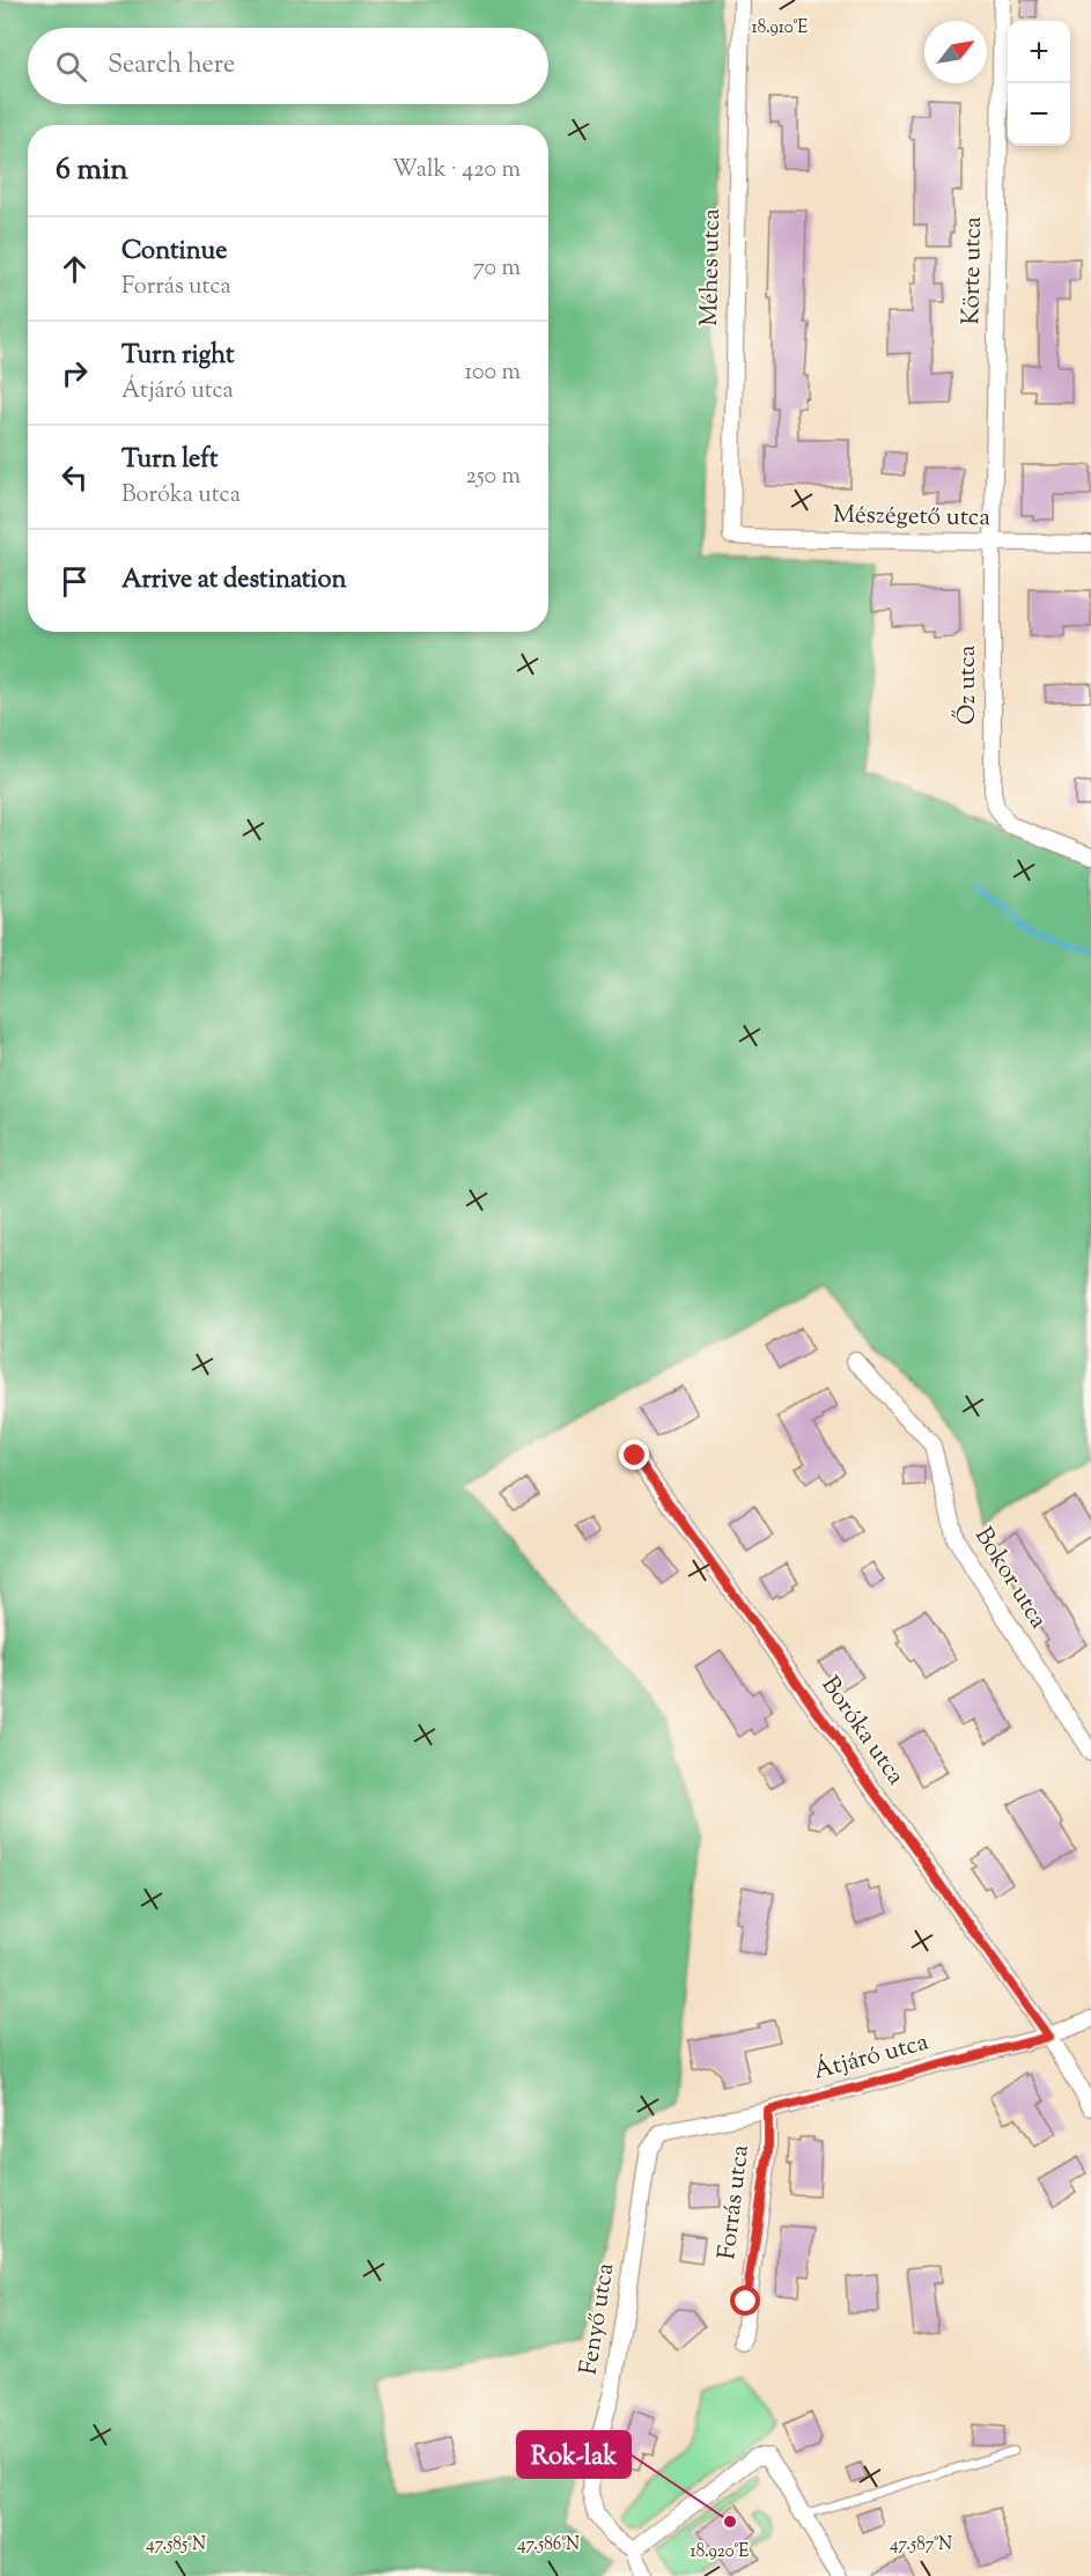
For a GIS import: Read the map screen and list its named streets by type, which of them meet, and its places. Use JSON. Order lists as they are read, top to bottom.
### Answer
{
  "streets": {
    "street": [
      "Méhes utca",
      "Körte utca",
      "Mészégető utca",
      "Őz utca",
      "Bokor utca",
      "Boróka utca",
      "Átjáró utca",
      "Forrás utca",
      "Fenyő utca"
    ]
  },
  "crossings": [
    ["Méhes utca", "Mészégető utca"],
    ["Körte utca", "Mészégető utca"],
    ["Körte utca", "Őz utca"],
    ["Mészégető utca", "Őz utca"],
    ["Boróka utca", "Átjáró utca"],
    ["Átjáró utca", "Forrás utca"],
    ["Átjáró utca", "Fenyő utca"]
  ],
  "places": ["Rok-lak"],
  "north": "top right",
  "page": {
    "map_buttons": ["+", "−"],
    "search": "Search here",
    "heading": ["6 min", "Walk · 420 m"],
    "list": [
      ["Continue", "Forrás utca", "70 m"],
      ["Turn right", "Átjáró utca", "100 m"],
      ["Turn left", "Boróka utca", "250 m"],
      "Arrive at destination"
    ]
  },
  "coordinates": [
    "18.910°E",
    "47.585°N",
    "47.586°N",
    "47.587°N",
    "18.920°E"
  ]
}
